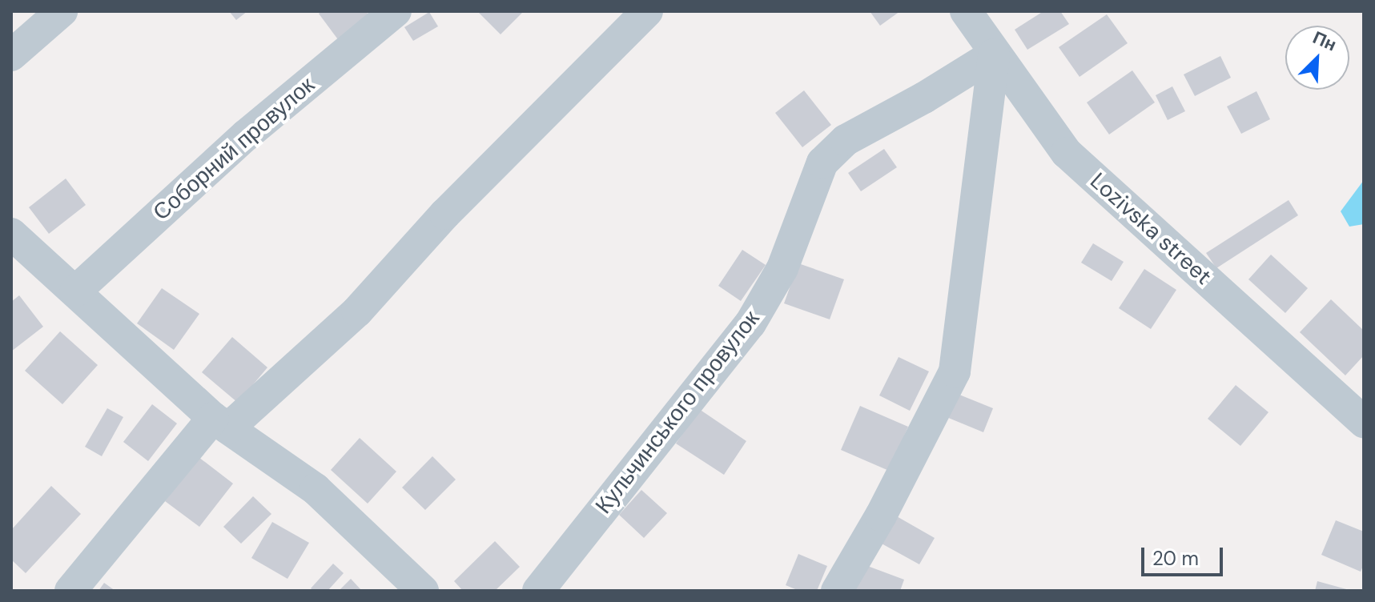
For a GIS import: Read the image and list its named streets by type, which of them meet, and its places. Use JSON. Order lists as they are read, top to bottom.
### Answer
{
  "streets": {
    "street": ["Соборний провулок", "Lozivska street", "Кульчинського провулок"]
  },
  "crossings": [
    ["Lozivska street", "Кульчинського провулок"]
  ],
  "scale_bar": "20 m",
  "north": "top right"
}
